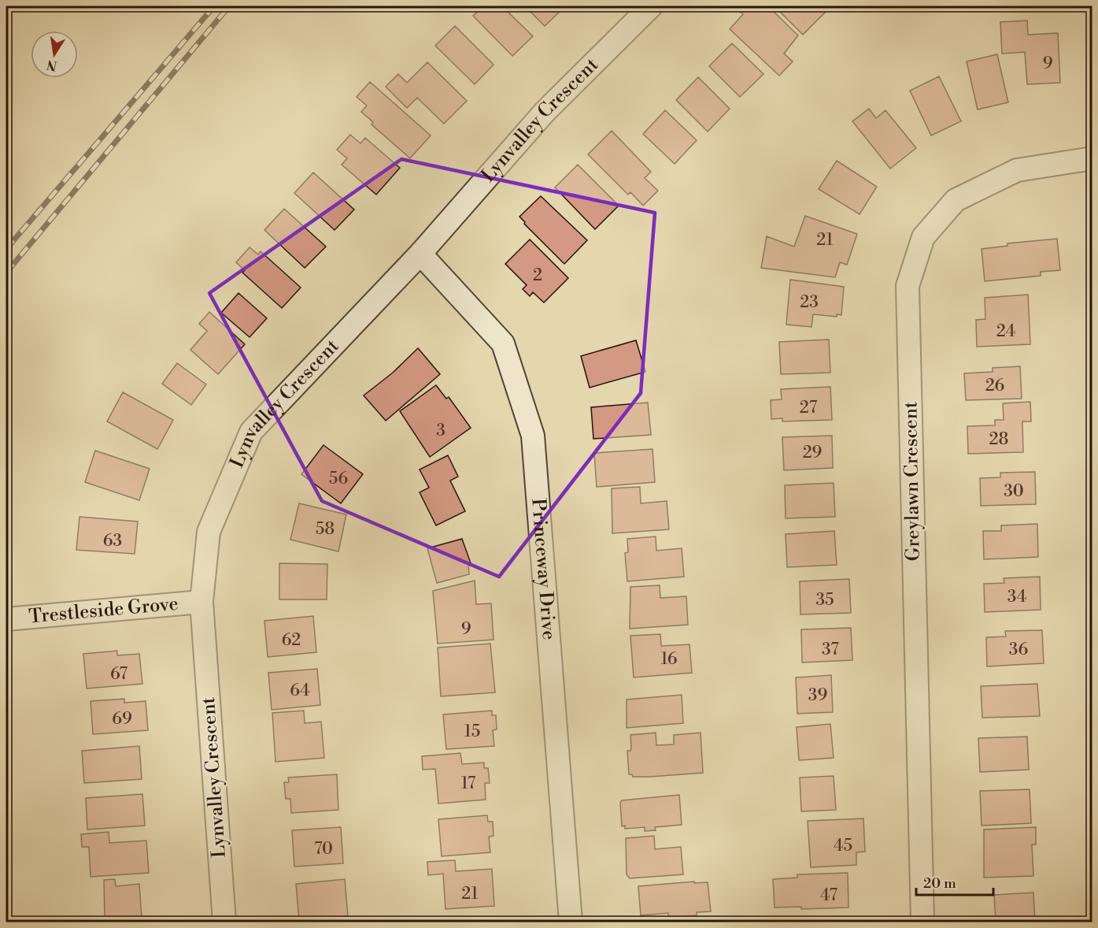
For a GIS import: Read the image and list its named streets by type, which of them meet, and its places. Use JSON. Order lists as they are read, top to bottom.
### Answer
{
  "streets": {
    "street": [
      "Lynvalley Crescent",
      "Greylawn Crescent",
      "Princeway Drive",
      "Trestleside Grove"
    ]
  },
  "crossings": [
    ["Lynvalley Crescent", "Princeway Drive"],
    ["Lynvalley Crescent", "Trestleside Grove"]
  ],
  "house_numbers": [
    "9",
    "21",
    "2",
    "23",
    "24",
    "26",
    "27",
    "3",
    "28",
    "29",
    "56",
    "30",
    "58",
    "63",
    "34",
    "35",
    "9",
    "62",
    "37",
    "36",
    "16",
    "67",
    "64",
    "39",
    "69",
    "15",
    "17",
    "45",
    "70",
    "21",
    "47"
  ],
  "scale_bar": "20 m",
  "north": "bottom"
}
